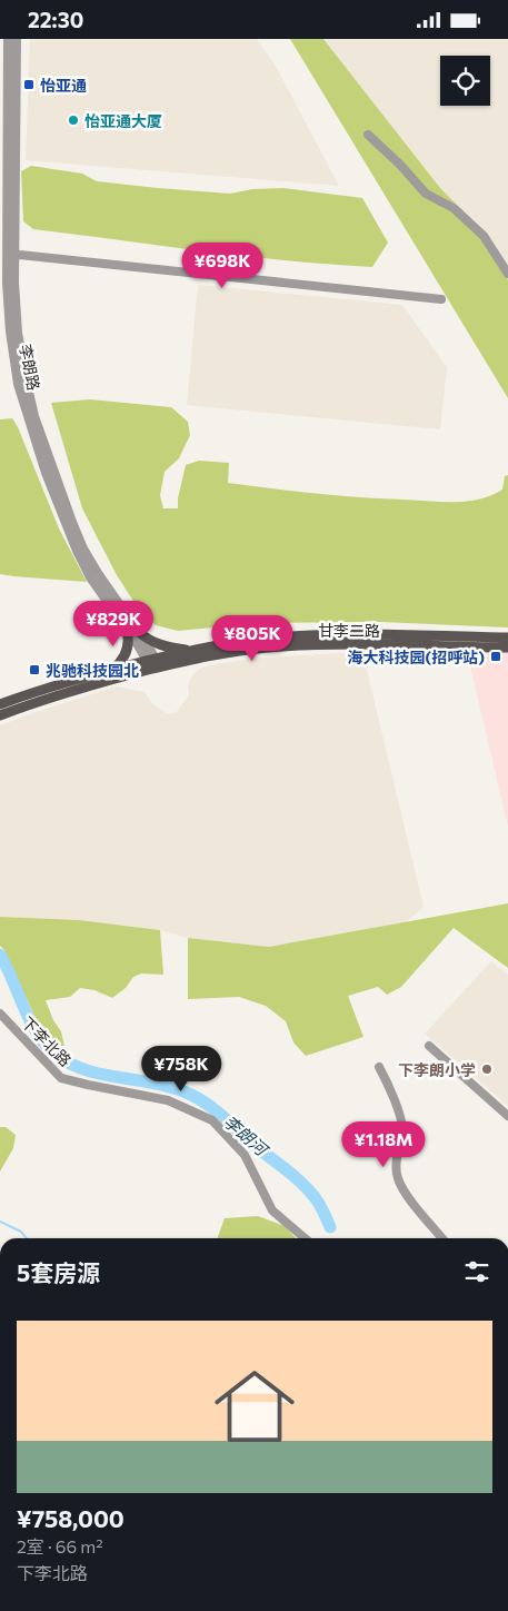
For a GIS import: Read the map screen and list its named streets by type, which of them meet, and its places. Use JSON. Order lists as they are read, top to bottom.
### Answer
{
  "streets": {
    "main road": ["甘李二路"],
    "street": ["李朗路", "下李北路"]
  },
  "crossings": [
    ["李朗路", "甘李二路"]
  ],
  "water": ["李朗河"],
  "places": {
    "transit": ["怡亚通", "海大科技园(招呼站)", "兆驰科技园北"],
    "other": ["怡亚通大厦", "下李朗小学"]
  },
  "page": {
    "status": "22:30",
    "price": [
      "¥698K",
      "¥829K",
      "¥805K",
      "¥758K",
      "¥1.18M"
    ],
    "heading": "5套房源",
    "list": [
      {
        "name": "¥758,000",
        "note": "2室 · 66 m² · 下李北路"
      }
    ]
  }
}
